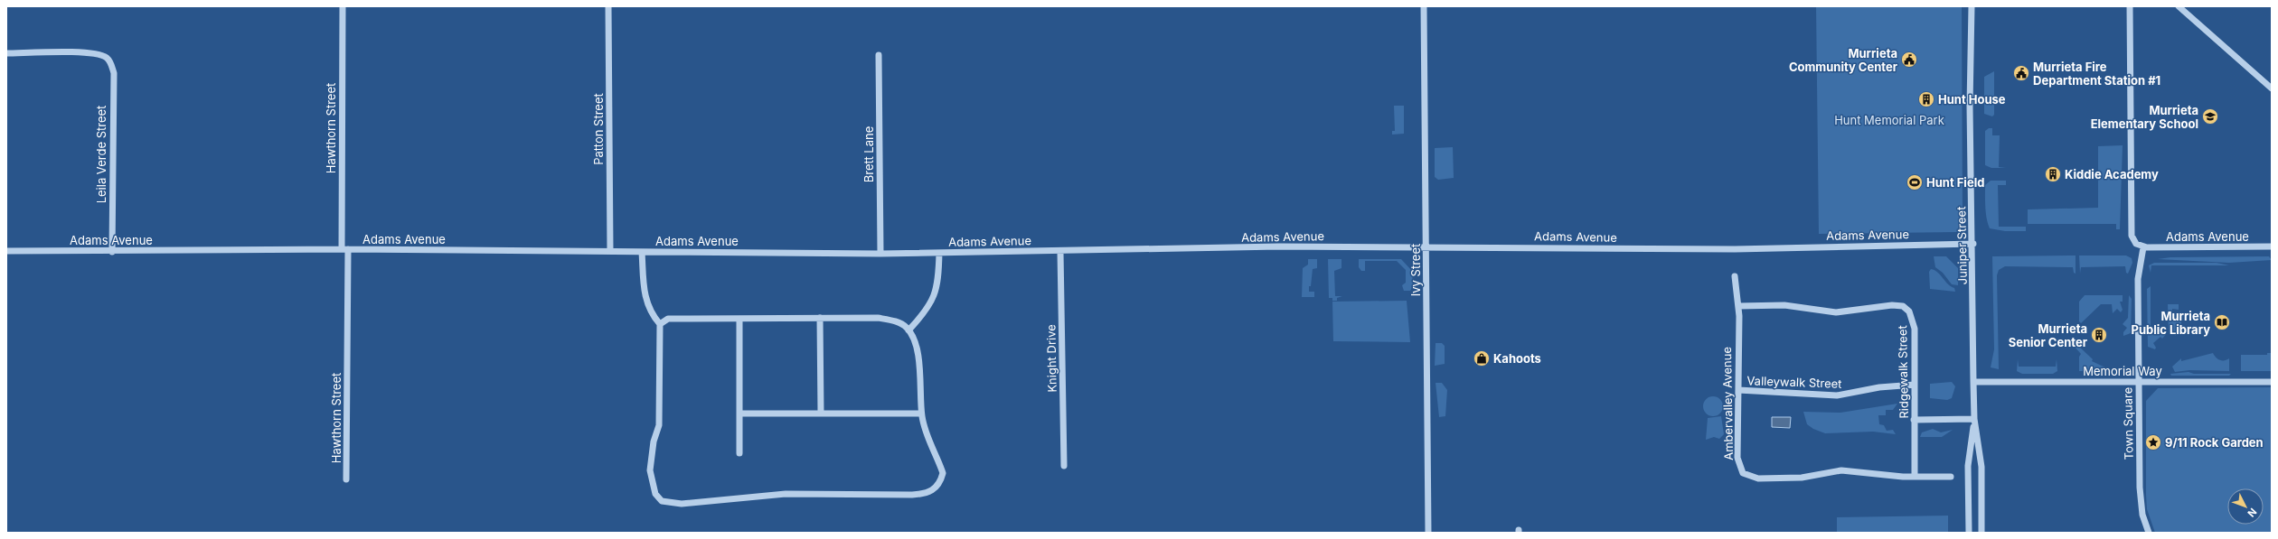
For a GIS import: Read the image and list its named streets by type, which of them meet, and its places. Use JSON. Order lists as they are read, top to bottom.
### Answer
{
  "streets": {
    "street": [
      "Hawthorn Street",
      "Patton Street",
      "Leila Verde Street",
      "Brett Lane",
      "Adams Avenue",
      "Juniper Street",
      "Ivy Street",
      "Knight Drive",
      "Memorial Way",
      "Ridgewalk Street",
      "Valleywalk Street",
      "Ambervalley Avenue",
      "Town Square"
    ]
  },
  "crossings": [
    ["Hawthorn Street", "Adams Avenue"],
    ["Patton Street", "Adams Avenue"],
    ["Leila Verde Street", "Adams Avenue"],
    ["Brett Lane", "Adams Avenue"],
    ["Adams Avenue", "Juniper Street"],
    ["Adams Avenue", "Ivy Street"],
    ["Adams Avenue", "Knight Drive"],
    ["Adams Avenue", "Town Square"],
    ["Juniper Street", "Memorial Way"],
    ["Memorial Way", "Town Square"],
    ["Ridgewalk Street", "Valleywalk Street"],
    ["Ridgewalk Street", "Ambervalley Avenue"],
    ["Valleywalk Street", "Ambervalley Avenue"]
  ],
  "parks": ["Hunt Memorial Park"],
  "places": {
    "public building": ["Murrieta Community Center", "Murrieta Fire Department Station #1"],
    "building": ["Hunt House", "Kiddie Academy", "Murrieta Senior Center"],
    "school or university": ["Murrieta Elementary School"],
    "sports": ["Hunt Field"],
    "library": ["Murrieta Public Library"],
    "shop": ["Kahoots"],
    "place": ["9/11 Rock Garden"]
  },
  "north": "bottom right"
}
